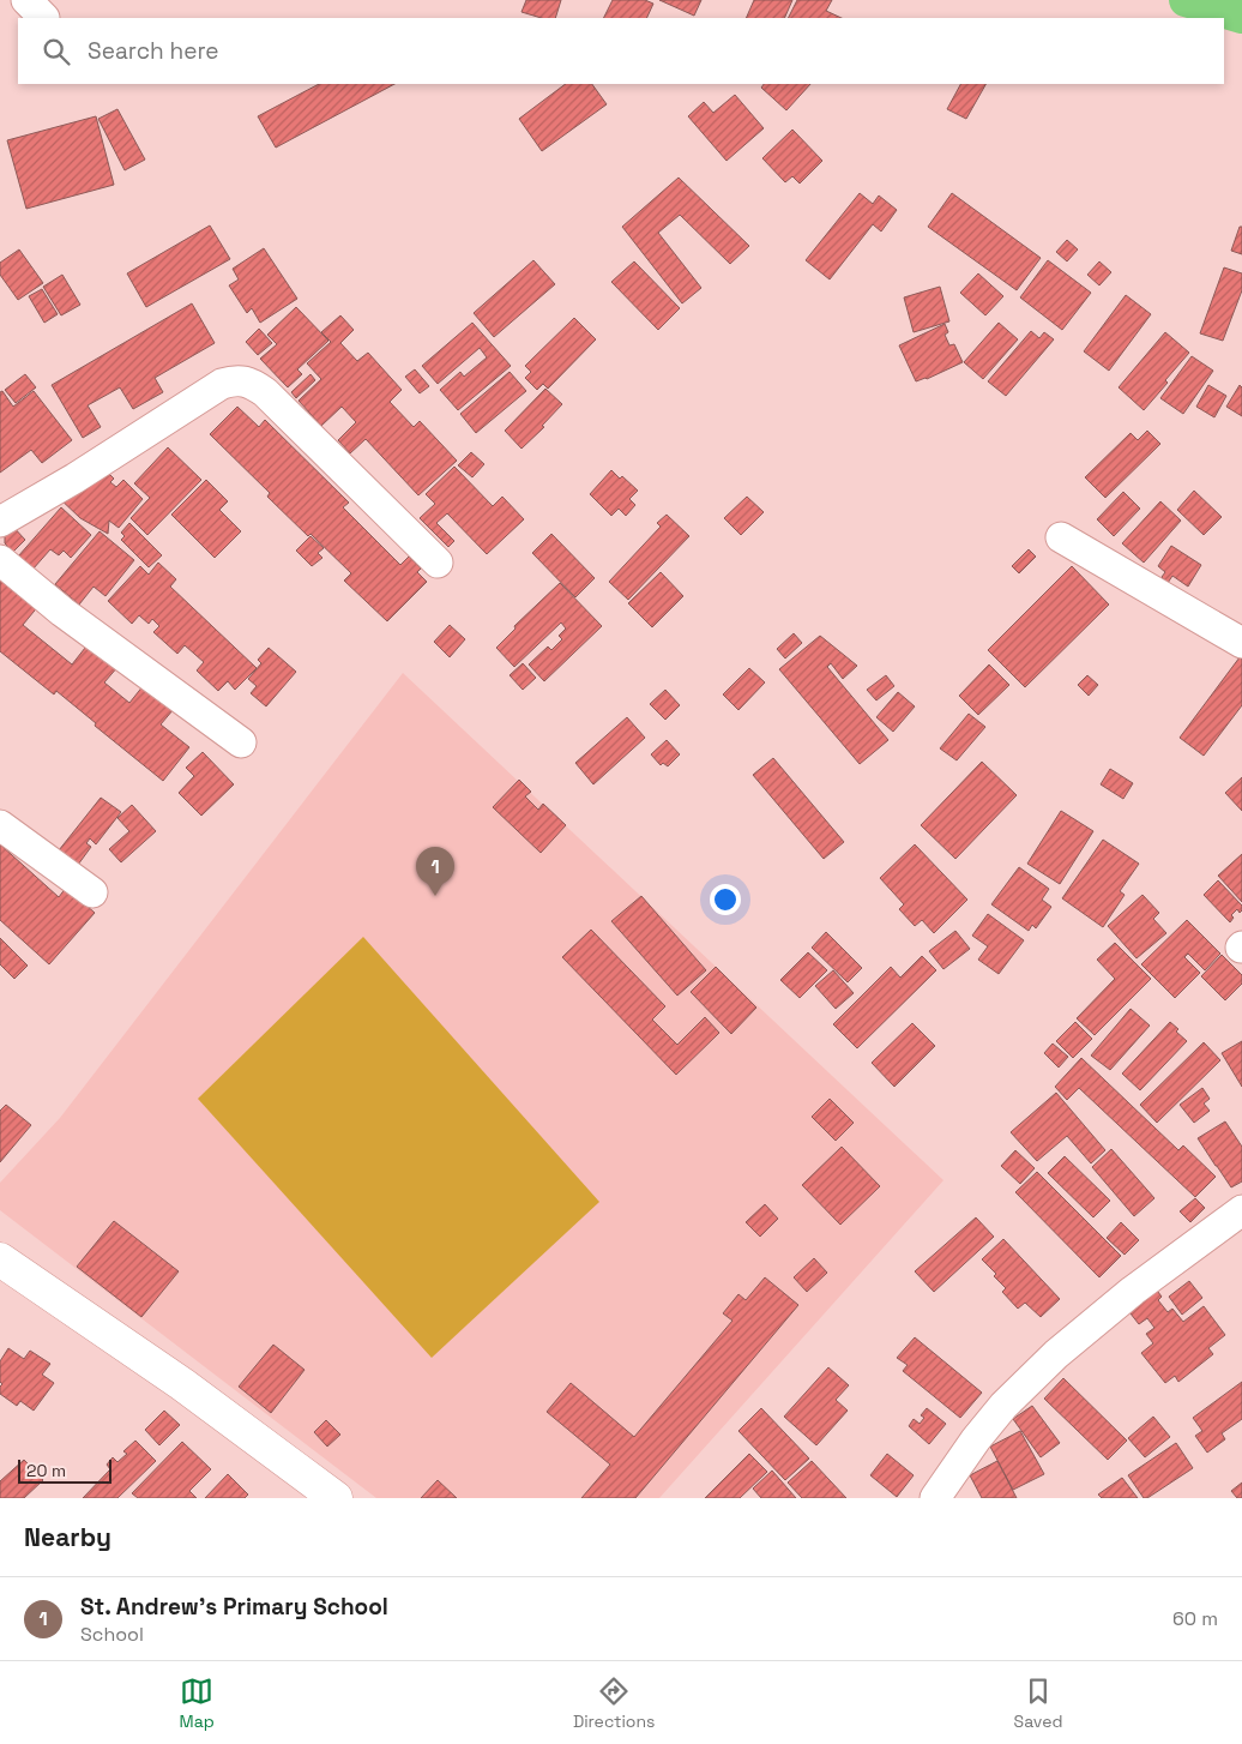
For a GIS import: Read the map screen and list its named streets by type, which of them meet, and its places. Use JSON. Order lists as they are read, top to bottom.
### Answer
{
  "scale_bar": "20 m",
  "page": {
    "search": "Search here",
    "pins": "1",
    "scale": "20 m",
    "heading": "Nearby",
    "list": [
      {
        "mark": "1",
        "name": "St. Andrew's Primary School",
        "note": "School",
        "value": "60 m"
      }
    ],
    "nav": ["Map", "Directions", "Saved"]
  }
}
